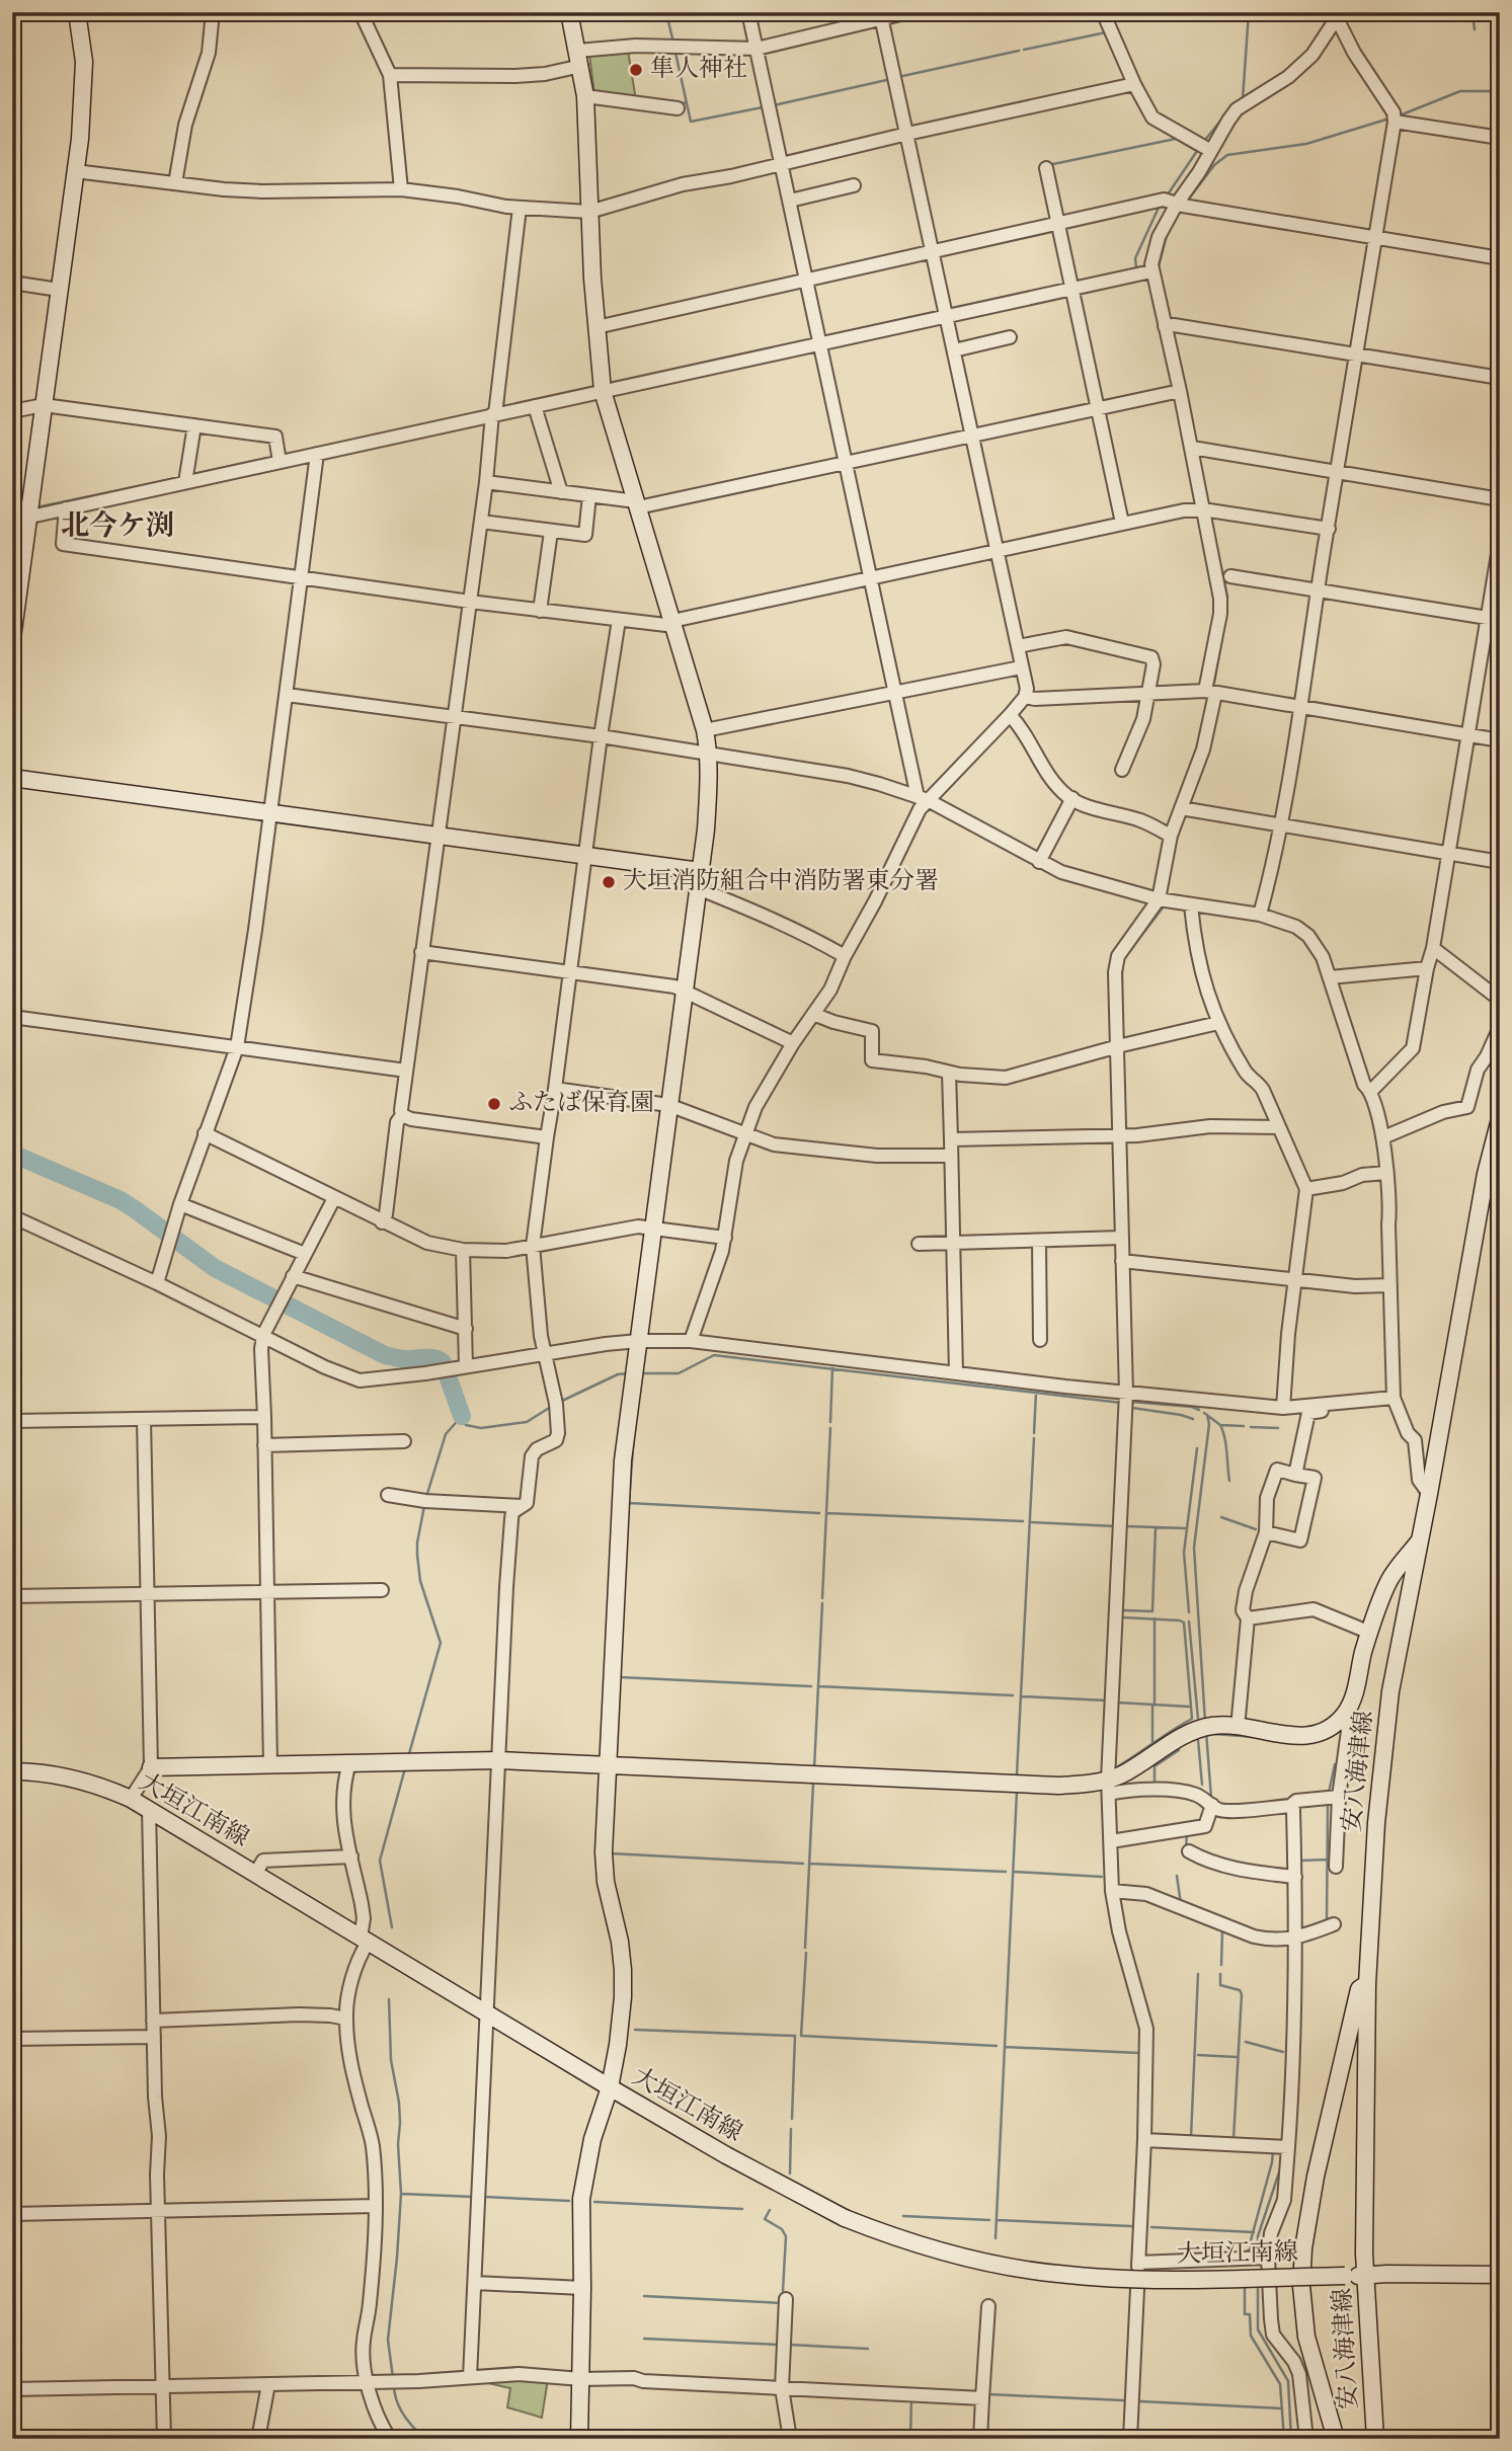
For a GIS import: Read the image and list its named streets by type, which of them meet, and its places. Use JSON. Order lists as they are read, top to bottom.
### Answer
{
  "streets": {
    "street": ["安八海津線", "大垣江南線"]
  },
  "crossings": [
    ["安八海津線", "大垣江南線"]
  ],
  "districts": ["北今ケ渕"],
  "places": ["隼人神社", "大垣消防組合中消防署東分署", "ふたば保育園"]
}
